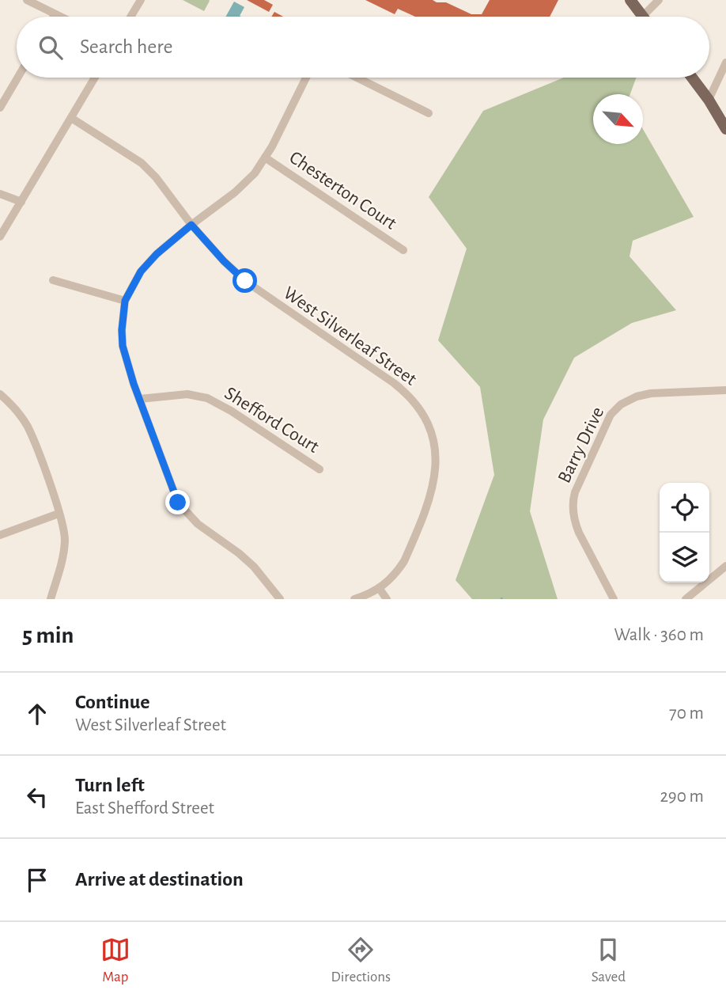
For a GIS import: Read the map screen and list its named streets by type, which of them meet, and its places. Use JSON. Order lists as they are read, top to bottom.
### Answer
{
  "streets": {
    "street": [
      "Chesterton Court",
      "West Silverleaf Street",
      "Shefford Court",
      "Barry Drive"
    ]
  },
  "north": "bottom right",
  "page": {
    "search": "Search here",
    "heading": ["5 min", "Walk · 360 m"],
    "list": [
      ["Continue", "West Silverleaf Street", "70 m"],
      ["Turn left", "East Shefford Street", "290 m"],
      "Arrive at destination"
    ],
    "nav": ["Map", "Directions", "Saved"]
  }
}
